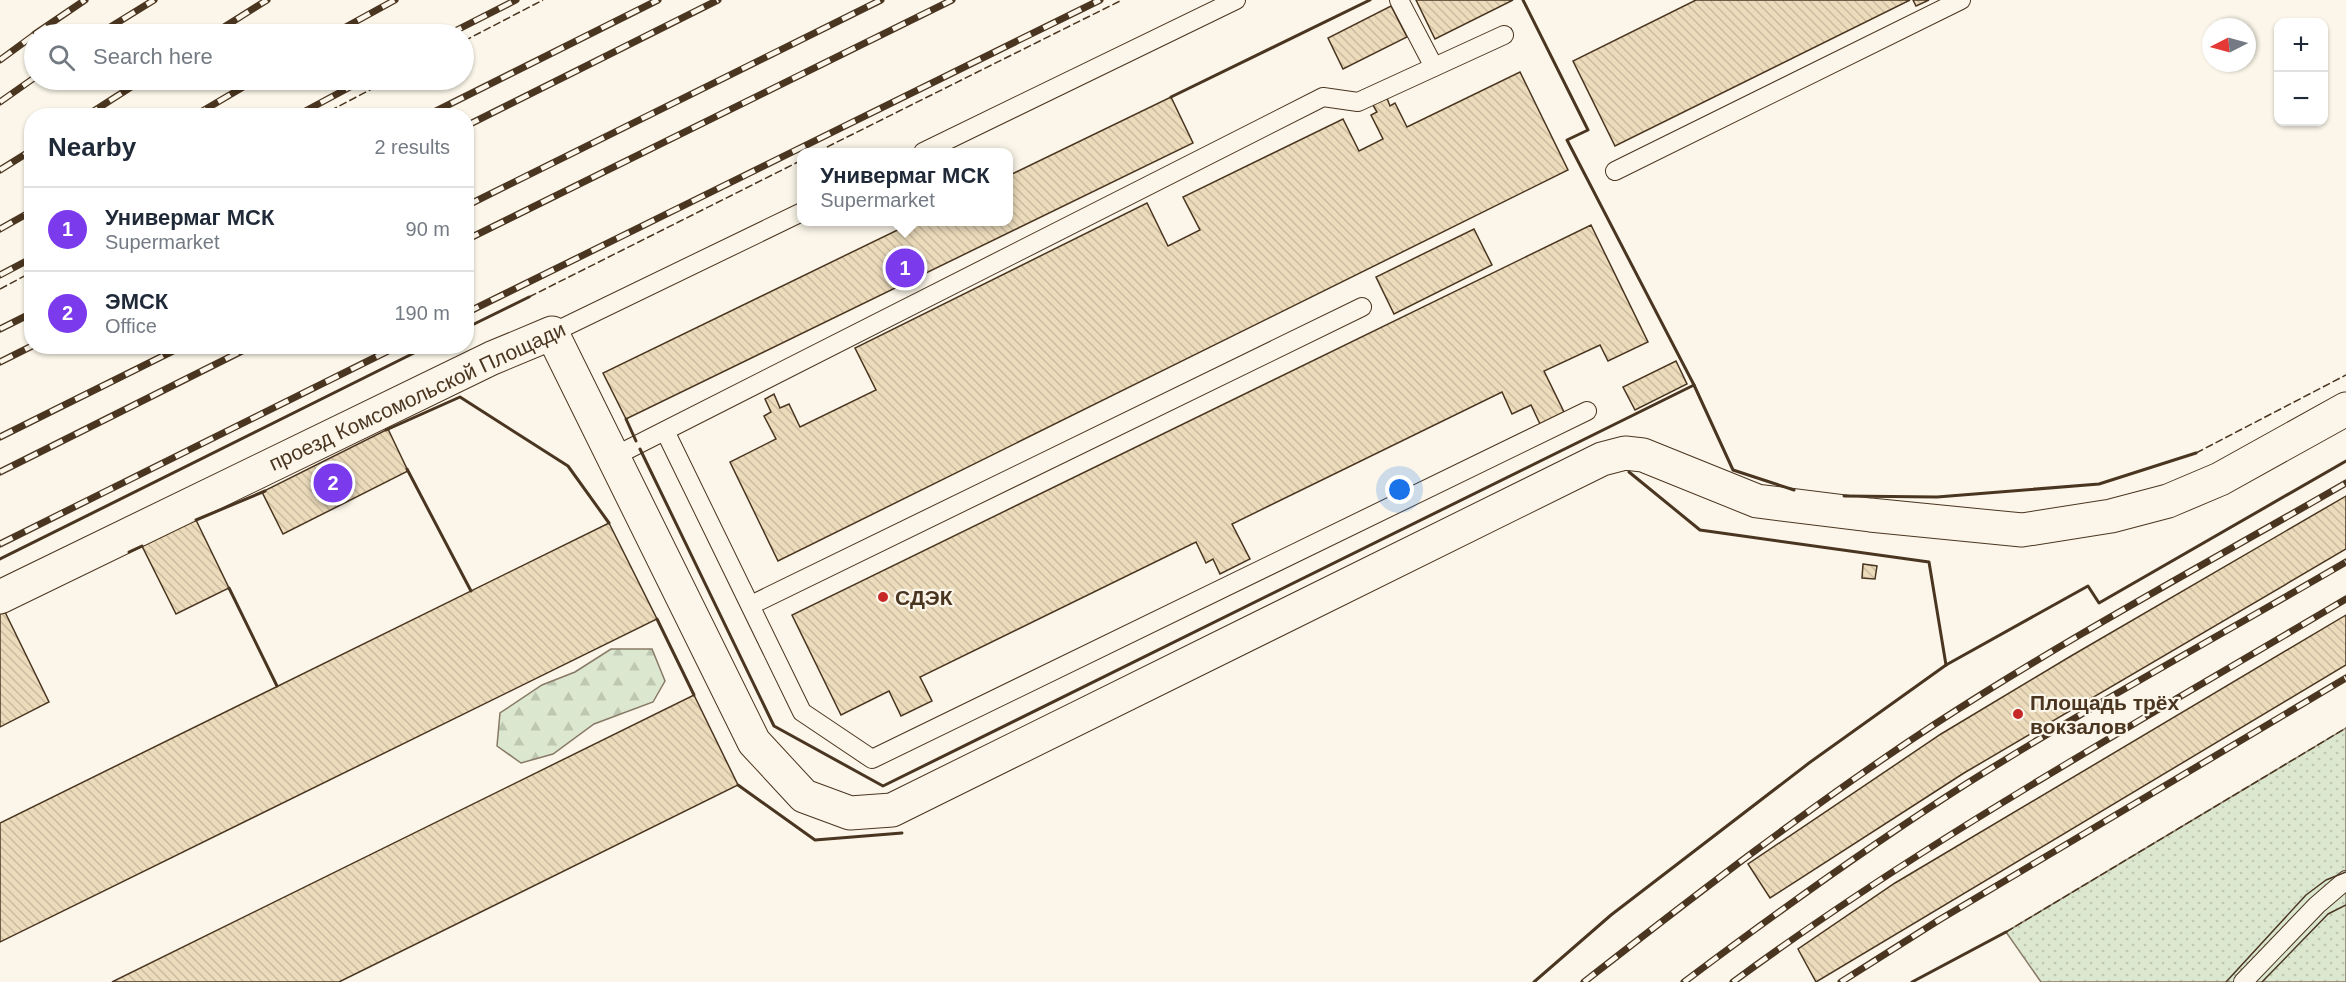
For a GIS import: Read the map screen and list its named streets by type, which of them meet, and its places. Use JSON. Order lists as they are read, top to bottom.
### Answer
{
  "streets": {
    "street": ["проезд Комсомольской Площади"]
  },
  "places": ["СДЭК", "Площадь трёх вокзалов"],
  "north": "left",
  "page": {
    "map_buttons": ["+", "−"],
    "search": "Search here",
    "heading": ["Nearby", "2 results"],
    "popup": ["Универмаг МСК", "Supermarket"],
    "list": [
      {
        "mark": "1",
        "name": "Универмаг МСК",
        "note": "Supermarket",
        "value": "90 m"
      },
      {
        "mark": "2",
        "name": "ЭМСК",
        "note": "Office",
        "value": "190 m"
      }
    ],
    "pins": ["1", "2"]
  }
}
